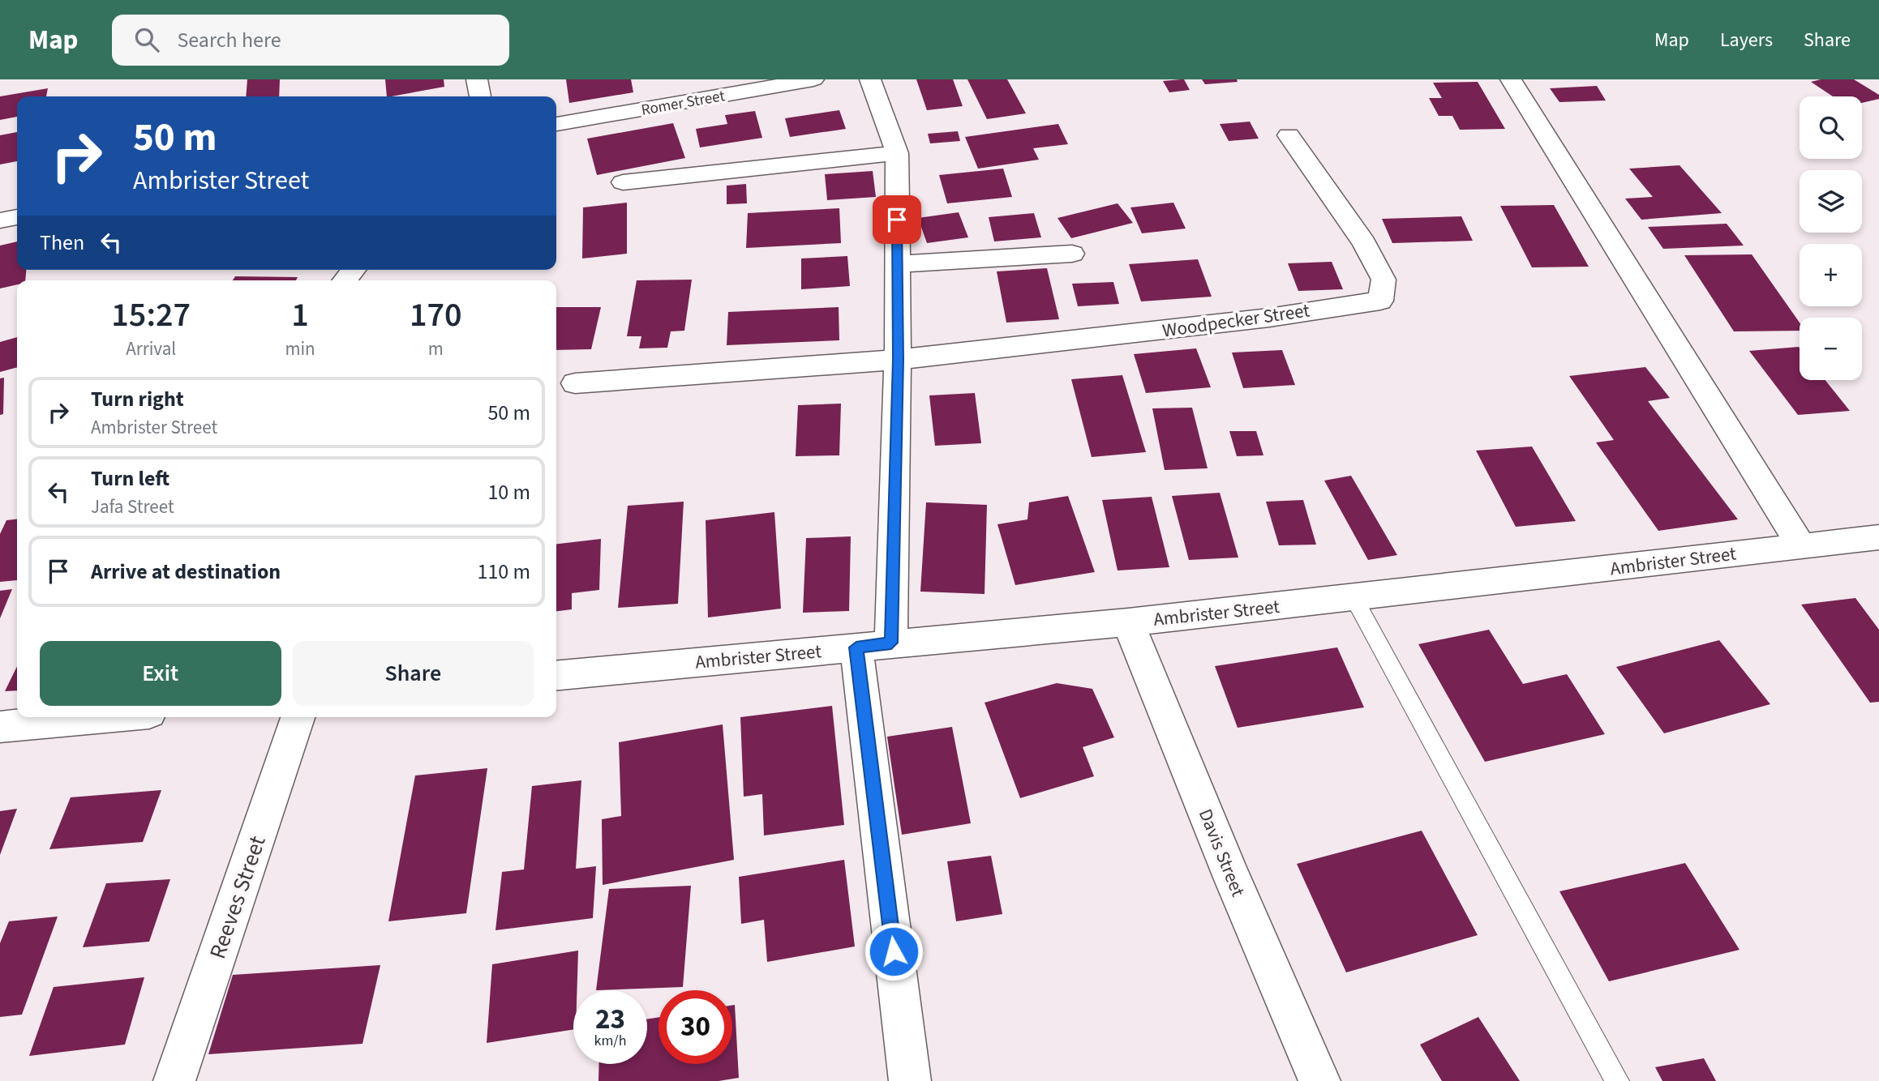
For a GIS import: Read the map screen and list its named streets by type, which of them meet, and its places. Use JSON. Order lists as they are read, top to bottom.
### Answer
{
  "streets": {
    "street": [
      "Romer Street",
      "Woodpecker Street",
      "Ambrister Street",
      "Davis Street",
      "Reeves Street"
    ]
  },
  "crossings": [
    ["Ambrister Street", "Davis Street"]
  ],
  "page": {
    "header": "Map",
    "search": "Search here",
    "nav": ["Map", "Layers", "Share"],
    "map_buttons": ["+", "−"],
    "turn": ["50 m", "Ambrister Street"],
    "then": "Then",
    "eta": [
      "15:27",
      "Arrival",
      "1",
      "min",
      "170",
      "m"
    ],
    "list": [
      {
        "name": "Turn right",
        "note": "Ambrister Street",
        "value": "50 m"
      },
      {
        "name": "Turn left",
        "note": "Jafa Street",
        "value": "10 m"
      },
      {
        "name": "Arrive at destination",
        "value": "110 m"
      }
    ],
    "buttons": ["Exit", "Share"],
    "speed": "23 km/h",
    "limit": "30"
  }
}
